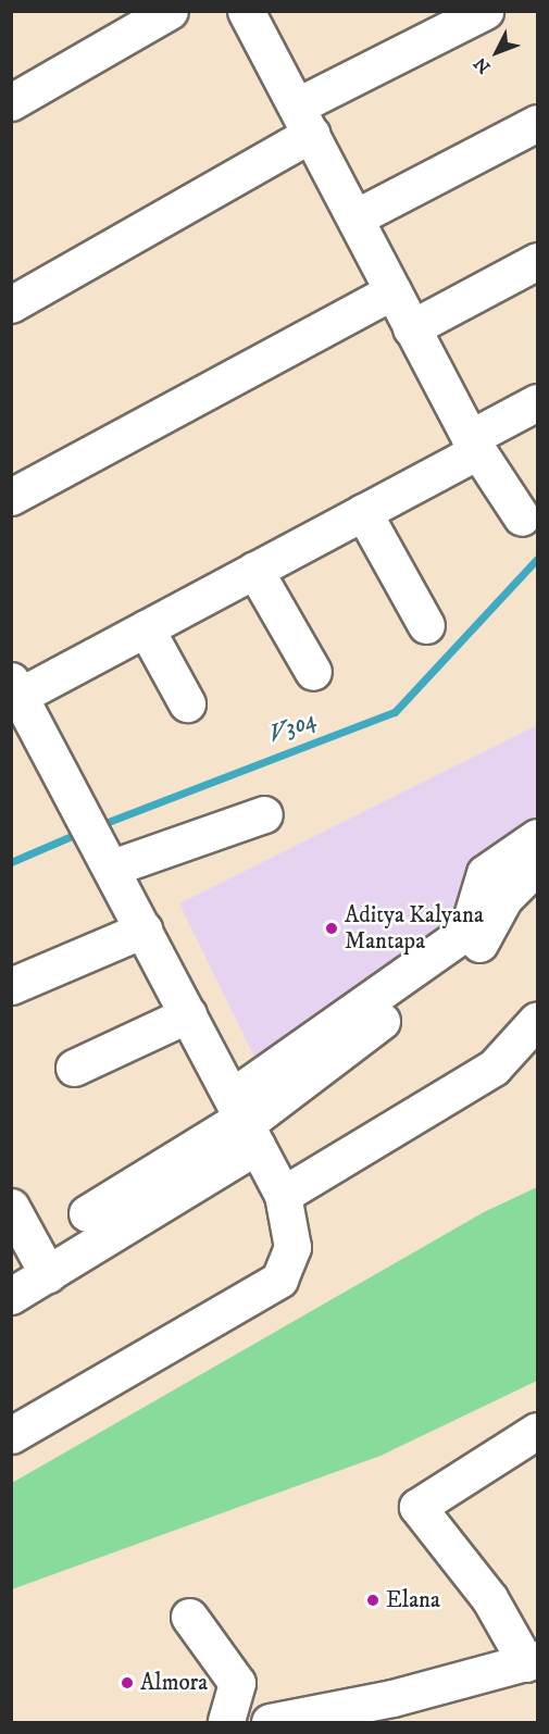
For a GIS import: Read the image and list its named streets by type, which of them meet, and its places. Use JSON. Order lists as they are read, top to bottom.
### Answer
{
  "water": ["V304"],
  "places": ["Aditya Kalyana Mantapa", "Elana", "Almora"],
  "north": "bottom left"
}
